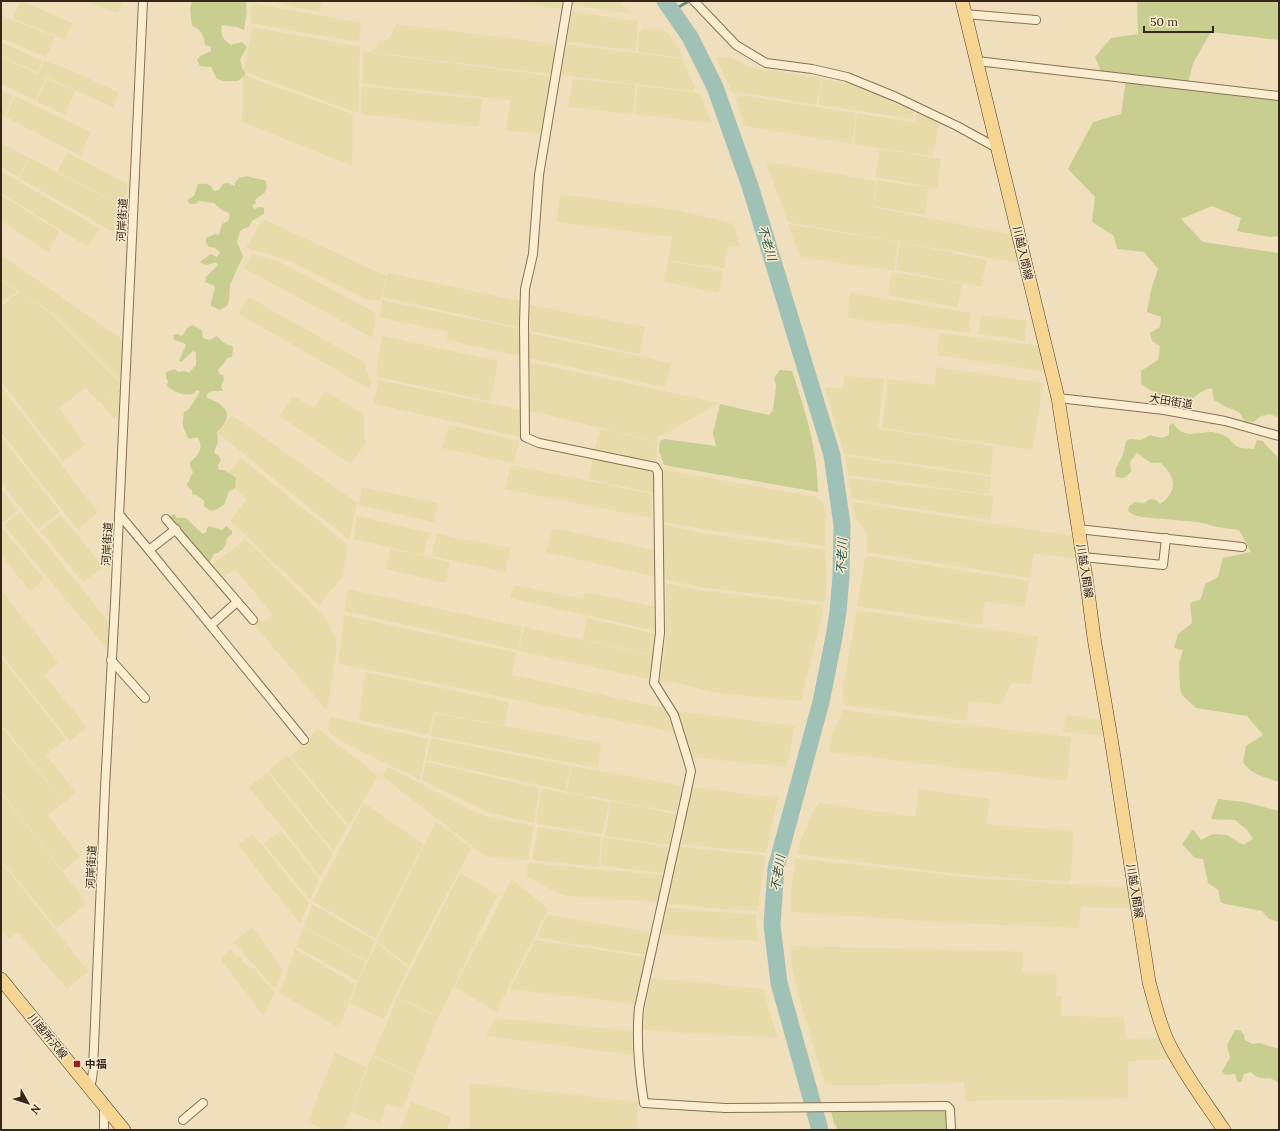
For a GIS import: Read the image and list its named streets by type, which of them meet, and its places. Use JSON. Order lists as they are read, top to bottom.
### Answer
{
  "streets": {
    "main road": ["川越入間線", "川越所沢線"],
    "street": ["河岸街道", "大田街道"]
  },
  "crossings": [
    ["河岸街道", "川越所沢線"],
    ["川越入間線", "大田街道"]
  ],
  "water": ["不老川"],
  "places": {
    "transit": ["中福"]
  },
  "scale_bar": "50 m",
  "north": "bottom right"
}
